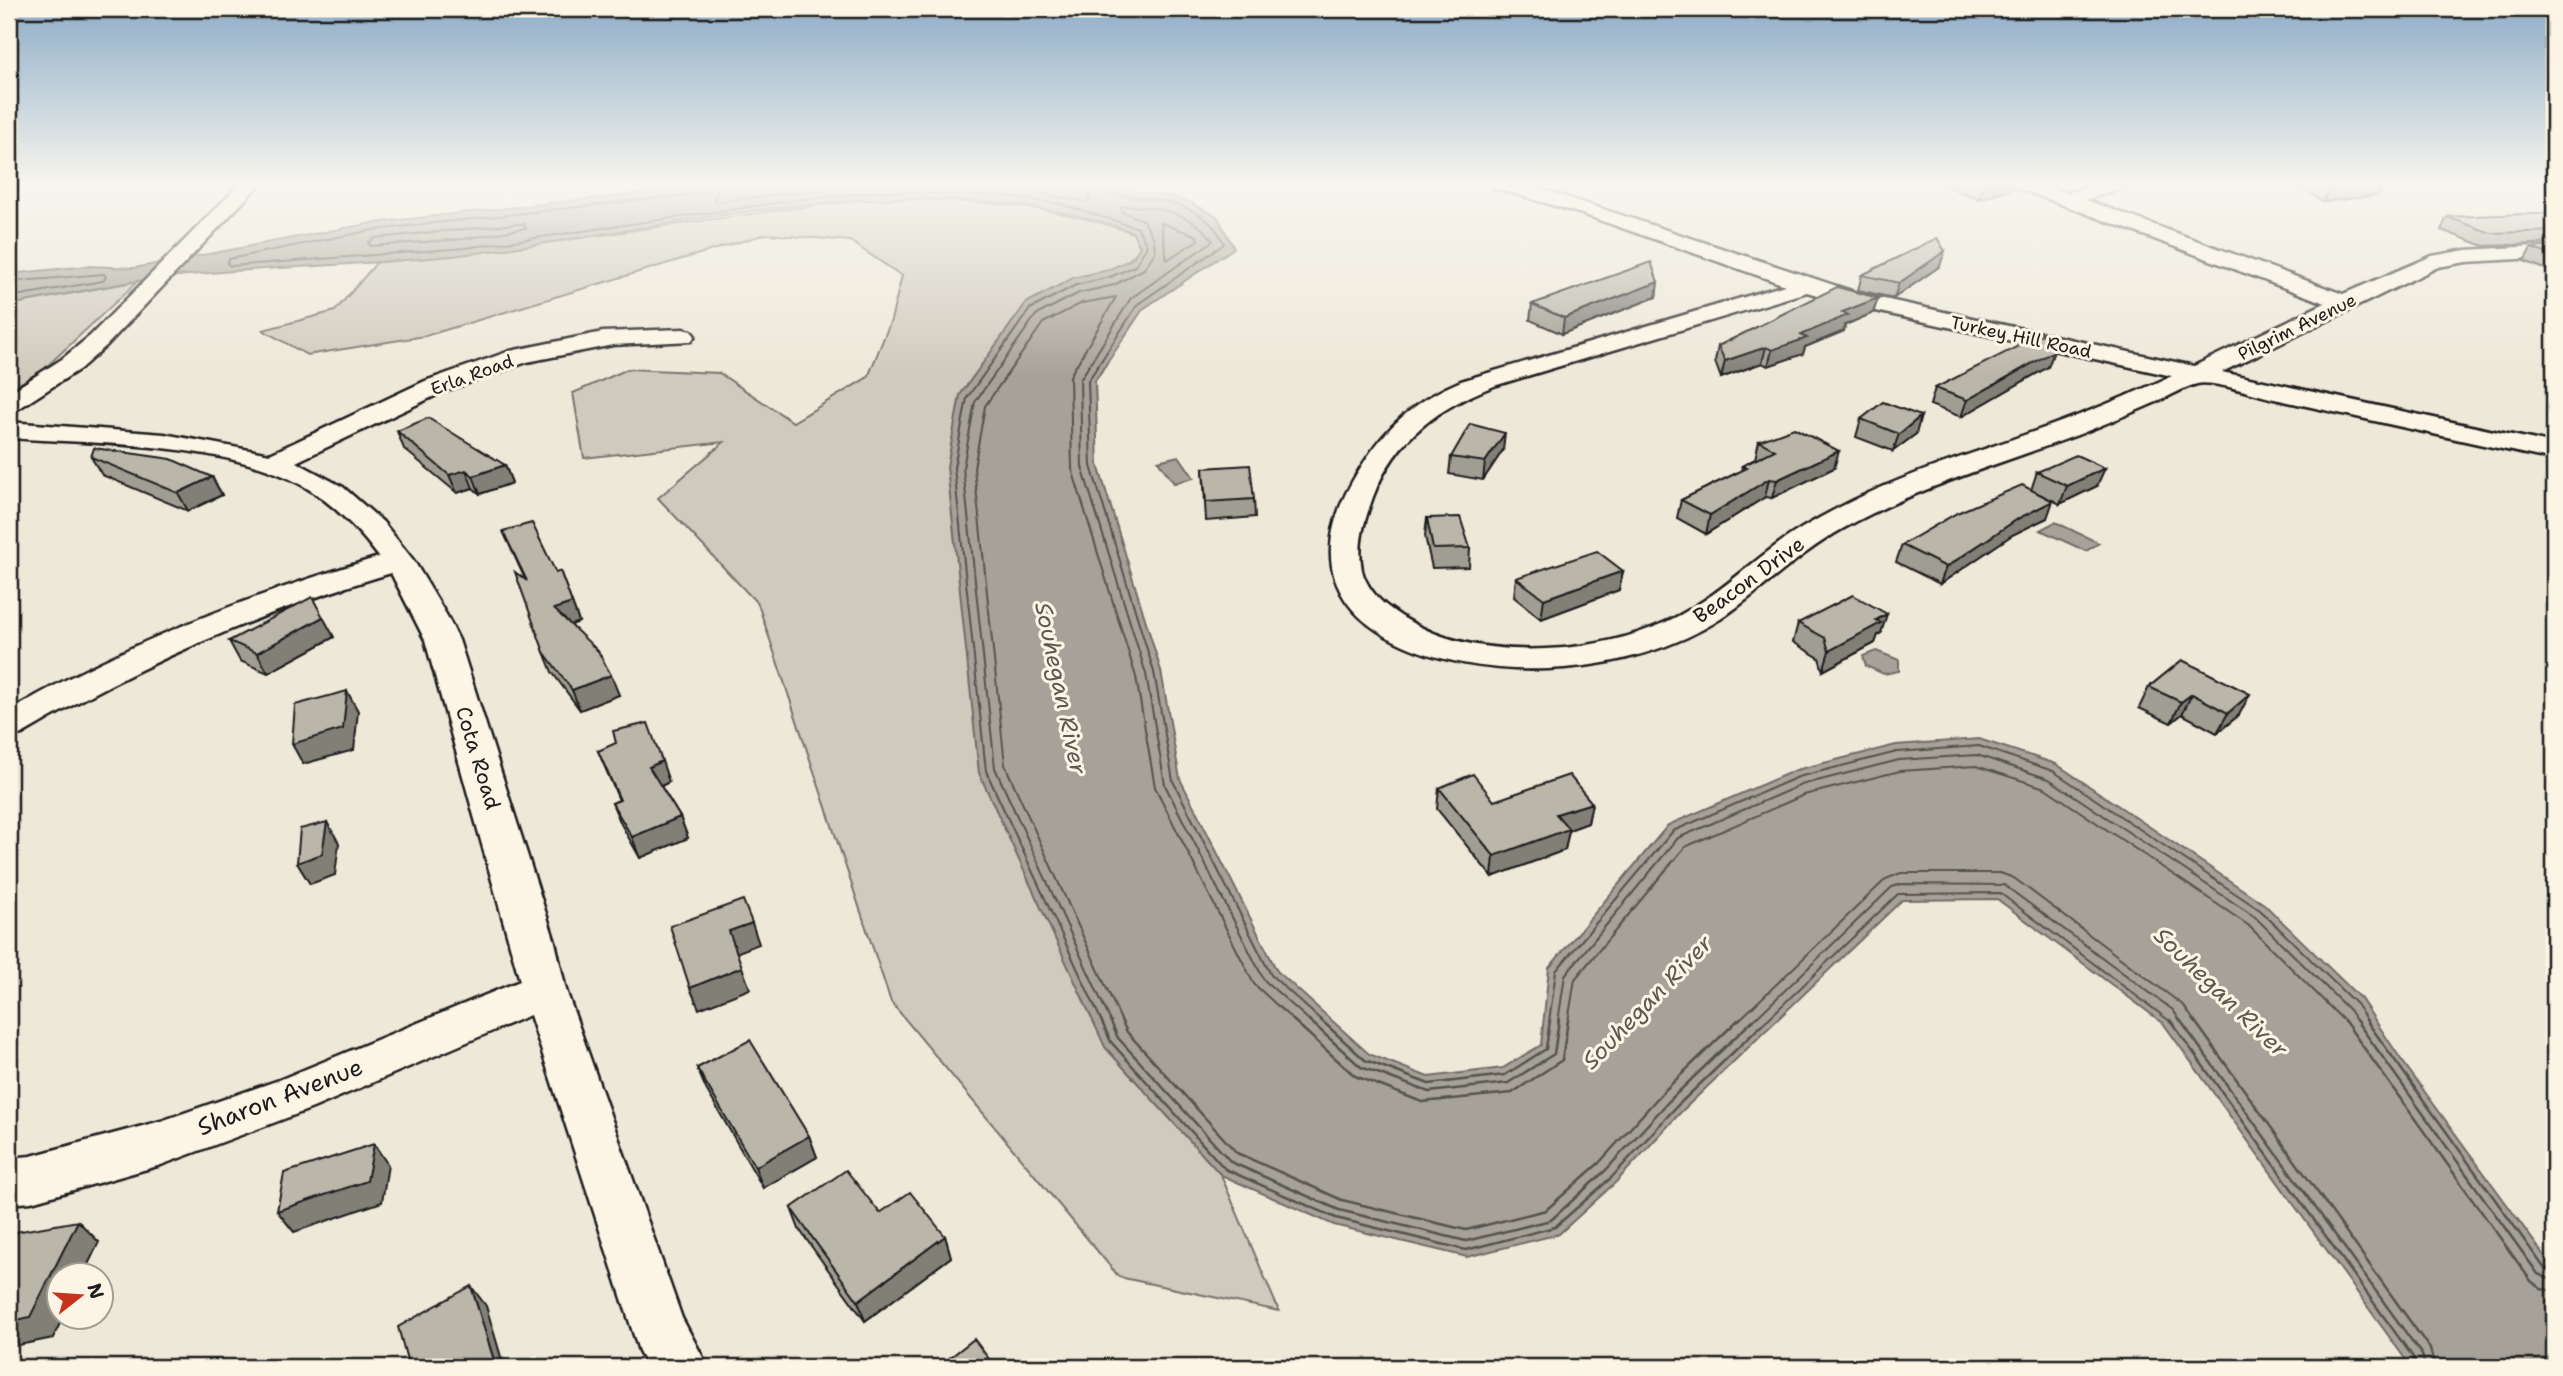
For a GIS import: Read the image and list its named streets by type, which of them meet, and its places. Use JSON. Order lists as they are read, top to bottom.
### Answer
{
  "streets": {
    "street": [
      "Pilgrim Avenue",
      "Turkey Hill Road",
      "Erla Road",
      "Beacon Drive",
      "Cota Road",
      "Sharon Avenue"
    ]
  },
  "crossings": [
    ["Pilgrim Avenue", "Turkey Hill Road"],
    ["Pilgrim Avenue", "Beacon Drive"],
    ["Turkey Hill Road", "Beacon Drive"],
    ["Erla Road", "Cota Road"],
    ["Cota Road", "Sharon Avenue"]
  ],
  "water": ["Souhegan River"],
  "north": "right"
}
